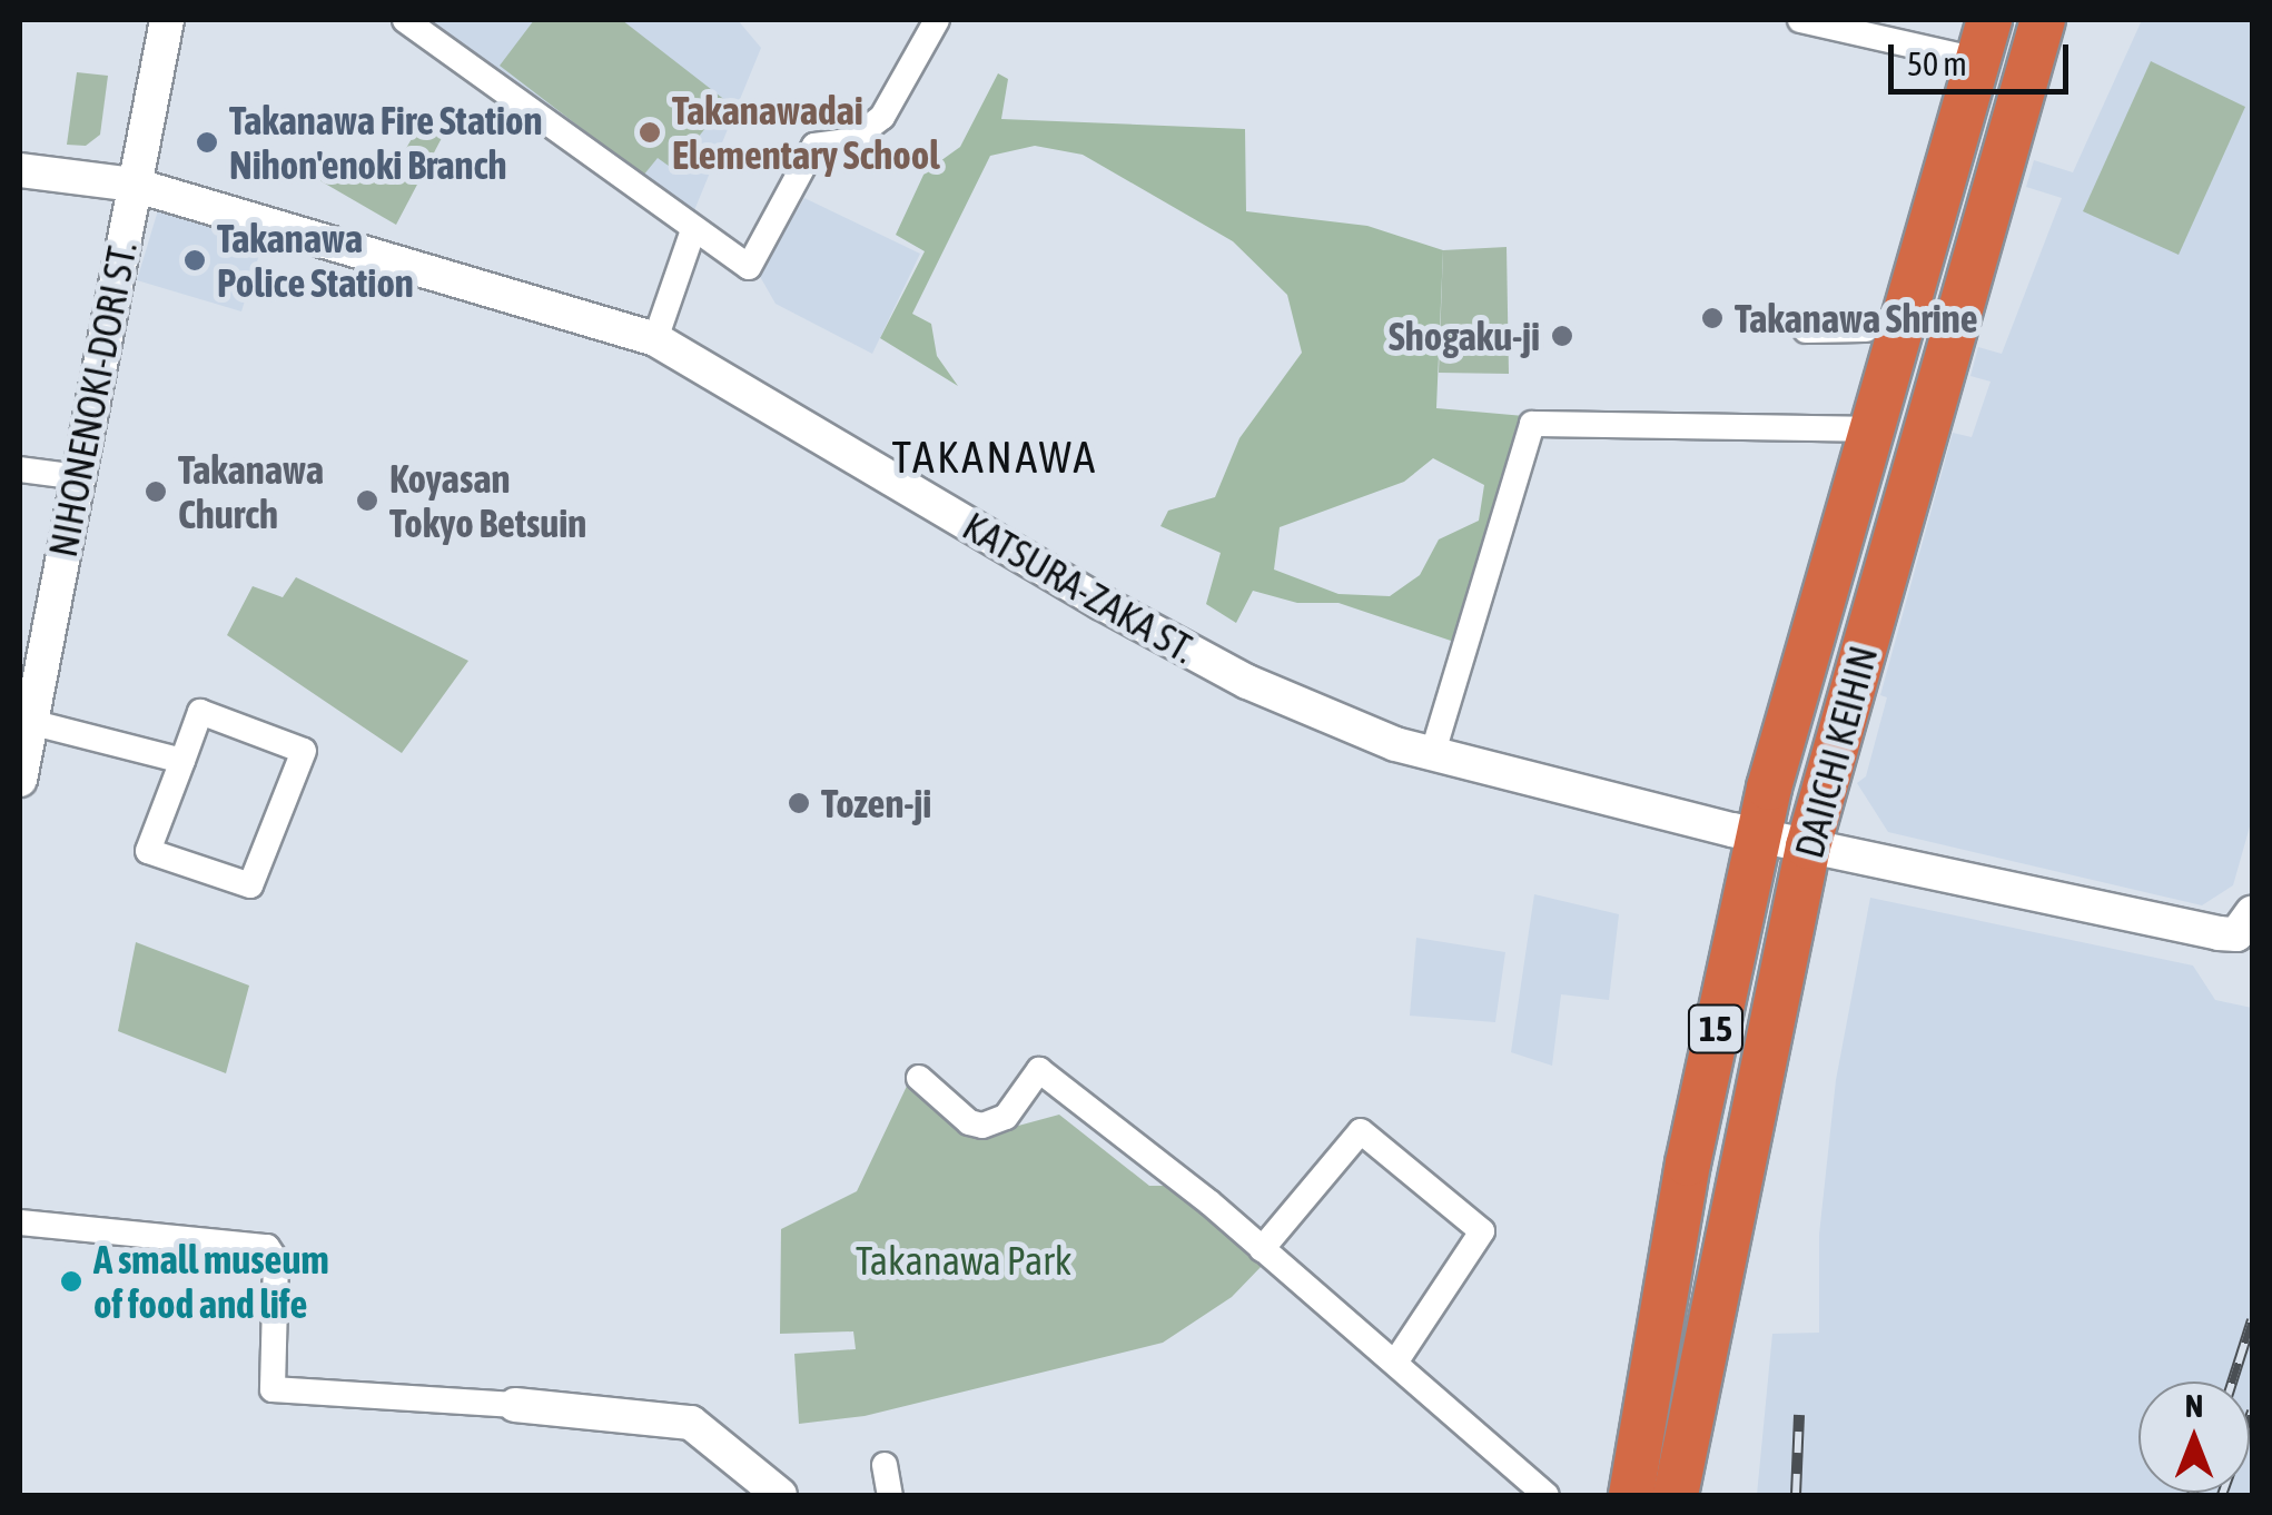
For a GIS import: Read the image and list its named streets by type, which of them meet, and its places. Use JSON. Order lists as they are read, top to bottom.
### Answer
{
  "streets": {
    "highway": ["DAIICHI KEIHIN", "15"],
    "street": ["NIHONENOKI-DORI ST.", "KATSURA-ZAKA ST."]
  },
  "crossings": [
    ["NIHONENOKI-DORI ST.", "KATSURA-ZAKA ST."],
    ["KATSURA-ZAKA ST.", "DAIICHI KEIHIN"]
  ],
  "districts": ["TAKANAWA"],
  "parks": ["Takanawa Park"],
  "places": [
    "Takanawadai Elementary School",
    "Takanawa Fire Station Nihon'enoki Branch",
    "Takanawa Police Station",
    "Takanawa Shrine",
    "Shogaku-ji",
    "Takanawa Church",
    "Koyasan Tokyo Betsuin",
    "Tozen-ji",
    "A small museum of food and life"
  ],
  "scale_bar": "50 m",
  "north": "top"
}
